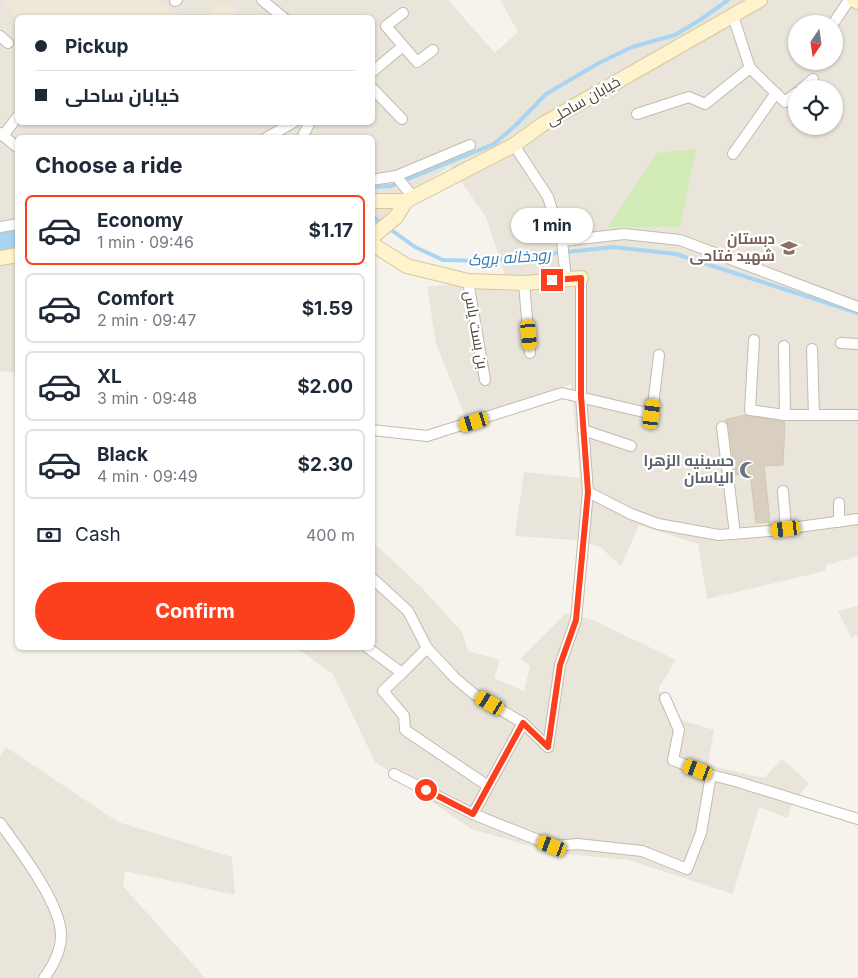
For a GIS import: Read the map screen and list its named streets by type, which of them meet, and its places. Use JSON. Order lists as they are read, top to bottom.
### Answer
{
  "streets": {
    "street": ["خیابان ساحلی", "بن بست یاس"]
  },
  "crossings": [
    ["خیابان ساحلی", "بن بست یاس"]
  ],
  "water": ["رودخانه بروک"],
  "places": {
    "school or university": ["دبستان شهید فتاحی"],
    "mosque": ["حسینیه الزهرا الیاسان"]
  },
  "north": "bottom",
  "page": {
    "banner": ["Pickup", "خیابان ساحلی"],
    "heading": "Choose a ride",
    "list": [
      {
        "name": "Economy",
        "note": "1 min · 09:46",
        "value": "$1.17"
      },
      {
        "name": "Comfort",
        "note": "2 min · 09:47",
        "value": "$1.59"
      },
      {
        "name": "XL",
        "note": "3 min · 09:48",
        "value": "$2.00"
      },
      {
        "name": "Black",
        "note": "4 min · 09:49",
        "value": "$2.30"
      }
    ],
    "bubble": "1 min",
    "pay": ["Cash", "400 m"],
    "buttons": "Confirm"
  }
}
